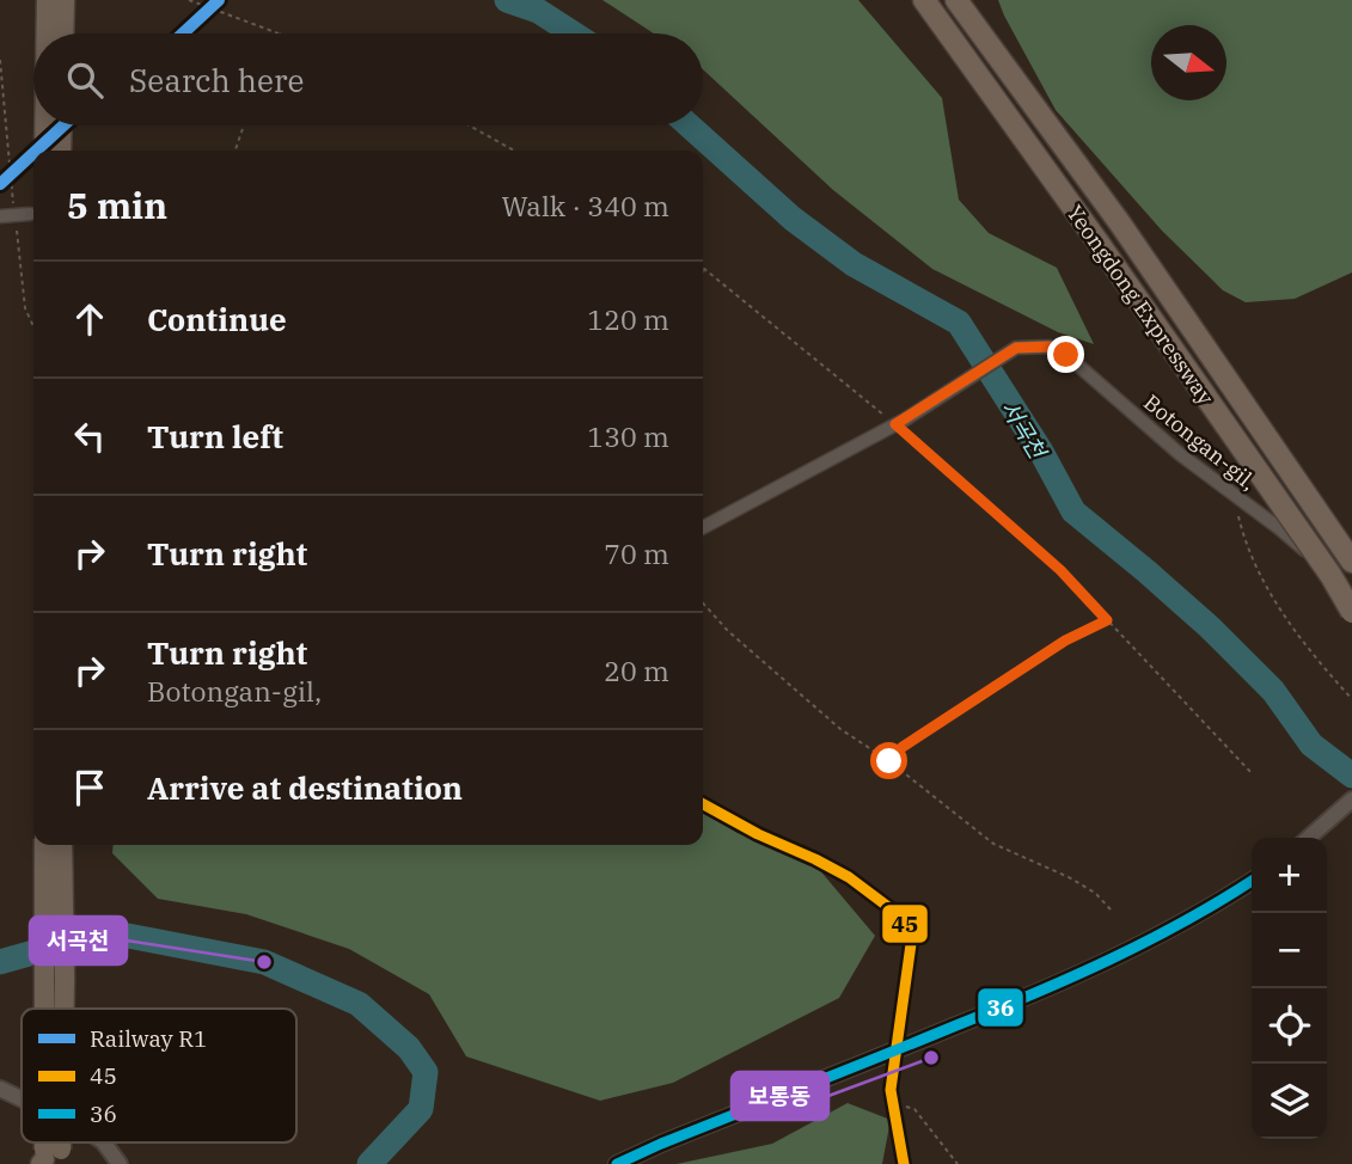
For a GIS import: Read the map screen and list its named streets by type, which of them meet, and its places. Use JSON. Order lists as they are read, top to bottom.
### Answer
{
  "streets": {
    "highway": ["Yeongdong Expressway"],
    "street": ["Botongan-gil,"]
  },
  "water": ["서곡천"],
  "places": ["서곡천", "보통동"],
  "lines": ["rail line R1", "transit line 45", "transit line 36"],
  "legend": ["Railway R1", "45", "36"],
  "north": "right",
  "page": {
    "search": "Search here",
    "heading": ["5 min", "Walk · 340 m"],
    "list": [
      ["Continue", "120 m"],
      ["Turn left", "130 m"],
      ["Turn right", "70 m"],
      ["Turn right", "Botongan-gil,", "20 m"],
      "Arrive at destination"
    ],
    "map_buttons": ["+", "−"]
  }
}
